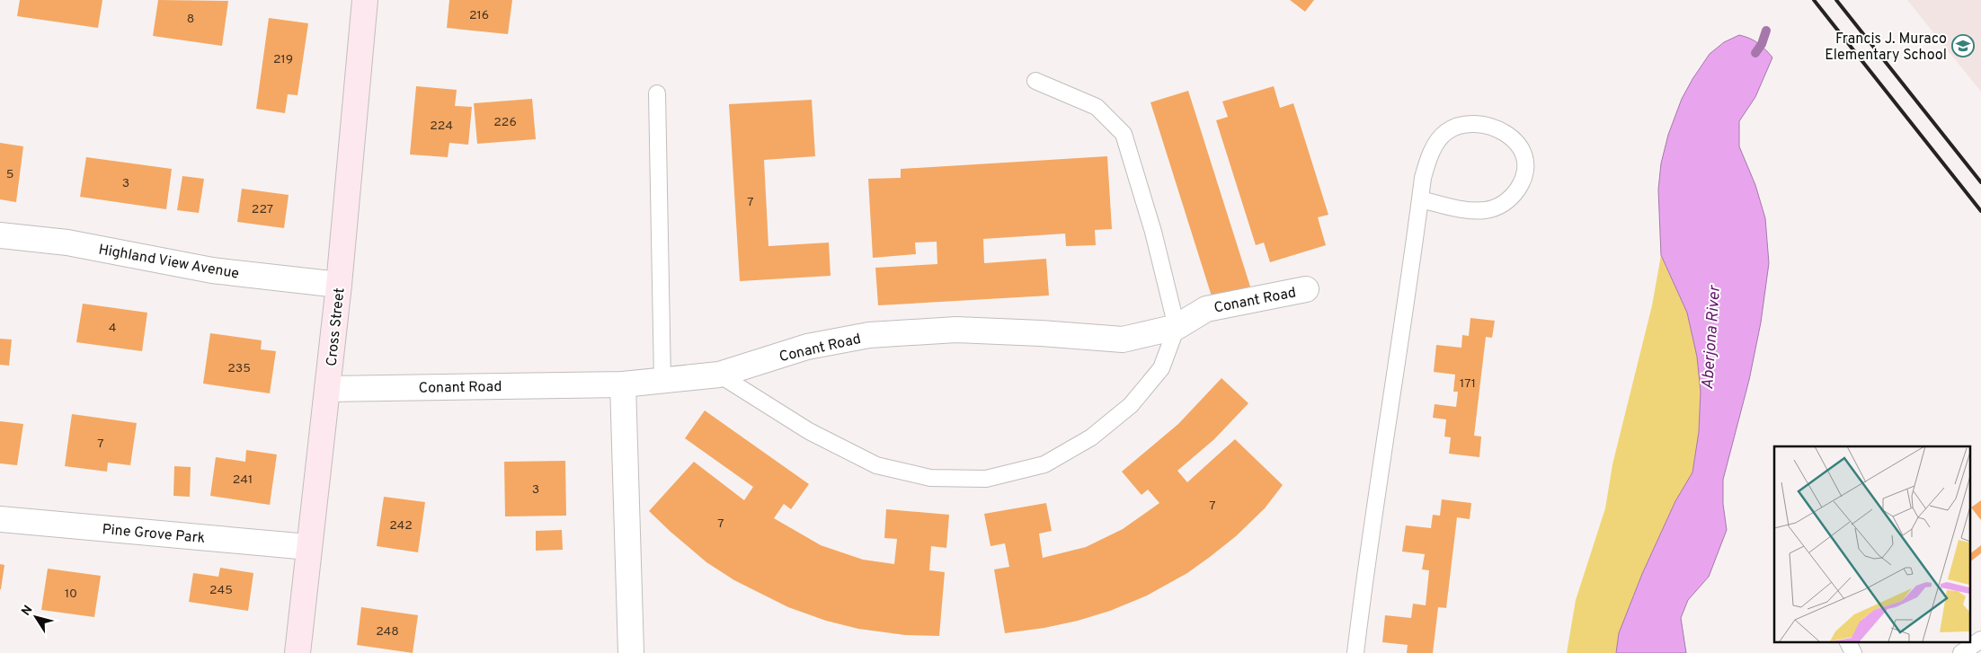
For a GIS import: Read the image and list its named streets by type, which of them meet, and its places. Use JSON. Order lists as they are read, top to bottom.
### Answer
{
  "streets": {
    "street": [
      "Highland View Avenue",
      "Conant Road",
      "Cross Street",
      "Pine Grove Park"
    ]
  },
  "crossings": [
    ["Highland View Avenue", "Cross Street"],
    ["Conant Road", "Cross Street"],
    ["Cross Street", "Pine Grove Park"]
  ],
  "water": ["Aberjona River"],
  "places": {
    "school or university": ["Francis J. Muraco Elementary School"]
  },
  "house_numbers": [
    "216",
    "8",
    "219",
    "226",
    "224",
    "5",
    "3",
    "7",
    "227",
    "4",
    "235",
    "171",
    "7",
    "241",
    "3",
    "7",
    "7",
    "242",
    "245",
    "10",
    "248"
  ],
  "north": "top left"
}
